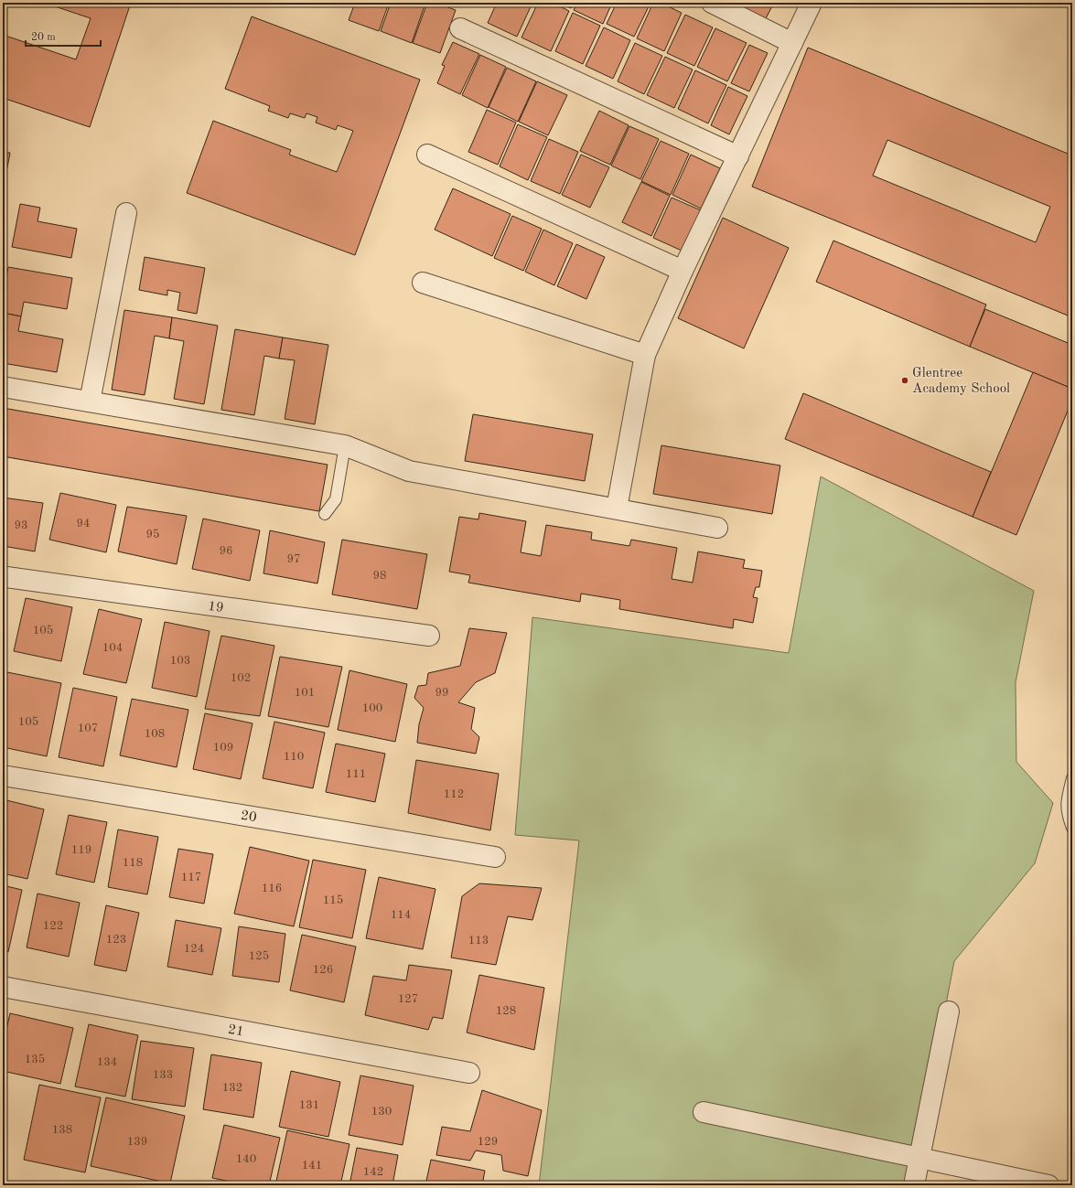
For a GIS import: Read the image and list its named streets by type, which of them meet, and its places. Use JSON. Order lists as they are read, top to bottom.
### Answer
{
  "streets": {
    "street": ["19", "20", "21"]
  },
  "places": ["Glentree Academy School"],
  "house_numbers": [
    "94",
    "93",
    "95",
    "96",
    "97",
    "98",
    "105",
    "104",
    "103",
    "102",
    "101",
    "99",
    "100",
    "105",
    "107",
    "108",
    "109",
    "110",
    "111",
    "112",
    "119",
    "118",
    "117",
    "116",
    "115",
    "114",
    "122",
    "123",
    "113",
    "124",
    "125",
    "126",
    "127",
    "128",
    "135",
    "134",
    "133",
    "132",
    "131",
    "130",
    "138",
    "139",
    "129",
    "140",
    "141",
    "142"
  ],
  "scale_bar": "20 m"
}
